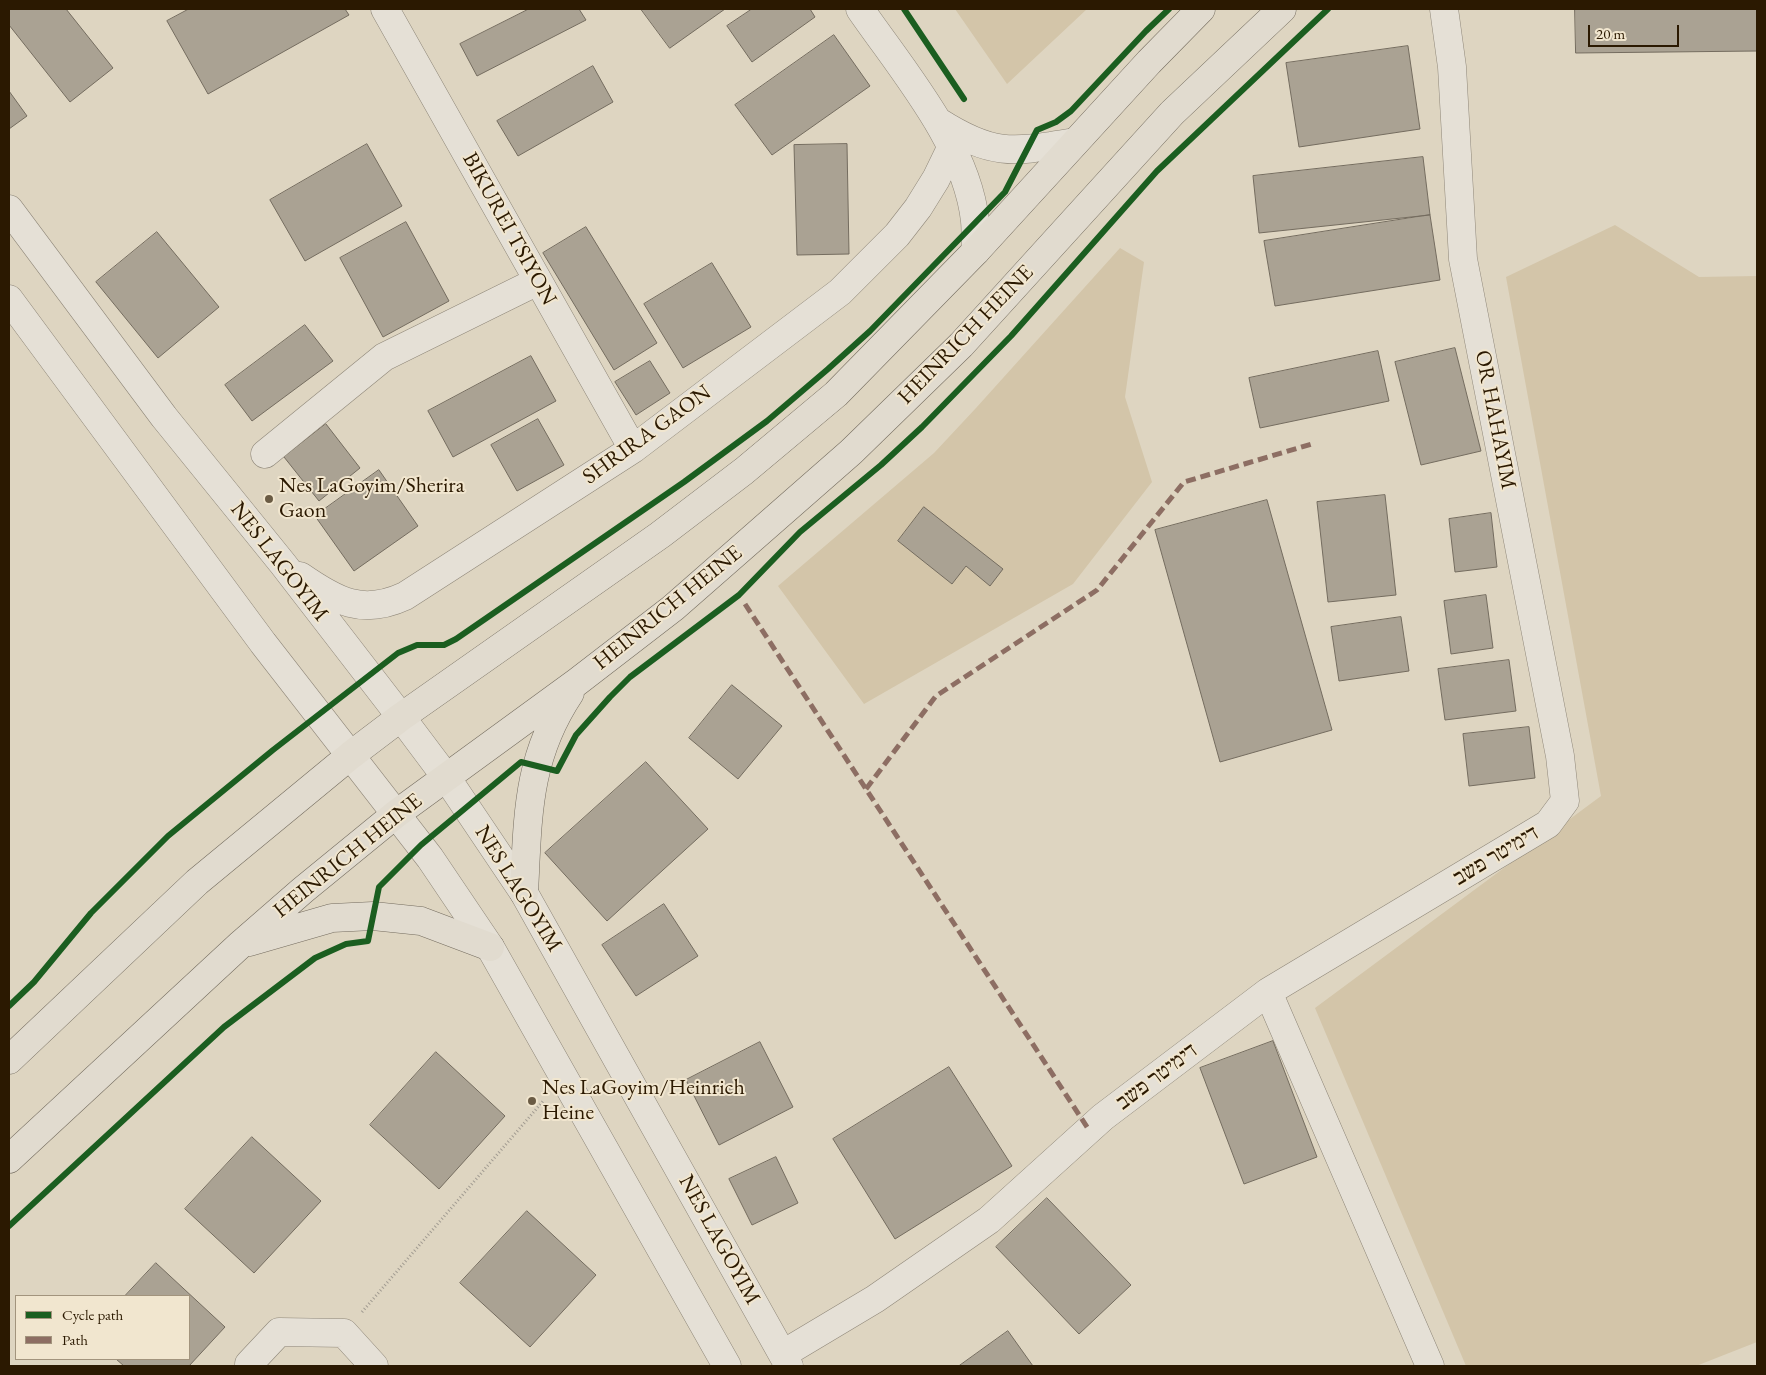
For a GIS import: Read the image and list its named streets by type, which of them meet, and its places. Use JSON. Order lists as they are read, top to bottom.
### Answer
{
  "streets": {
    "main road": ["HEINRICH HEINE"],
    "street": [
      "BIKUREI TSIYON",
      "OR HAHAYIM",
      "SHRIRA GAON",
      "NES LAGOYIM",
      "דימיטר פשב"
    ]
  },
  "crossings": [
    ["BIKUREI TSIYON", "SHRIRA GAON"],
    ["HEINRICH HEINE", "NES LAGOYIM"],
    ["OR HAHAYIM", "דימיטר פשב"],
    ["SHRIRA GAON", "NES LAGOYIM"],
    ["NES LAGOYIM", "דימיטר פשב"]
  ],
  "places": ["Nes LaGoyim/Sherira Gaon", "Nes LaGoyim/Heinrich Heine"],
  "legend": ["Cycle path", "Path"],
  "scale_bar": "20 m"
}
